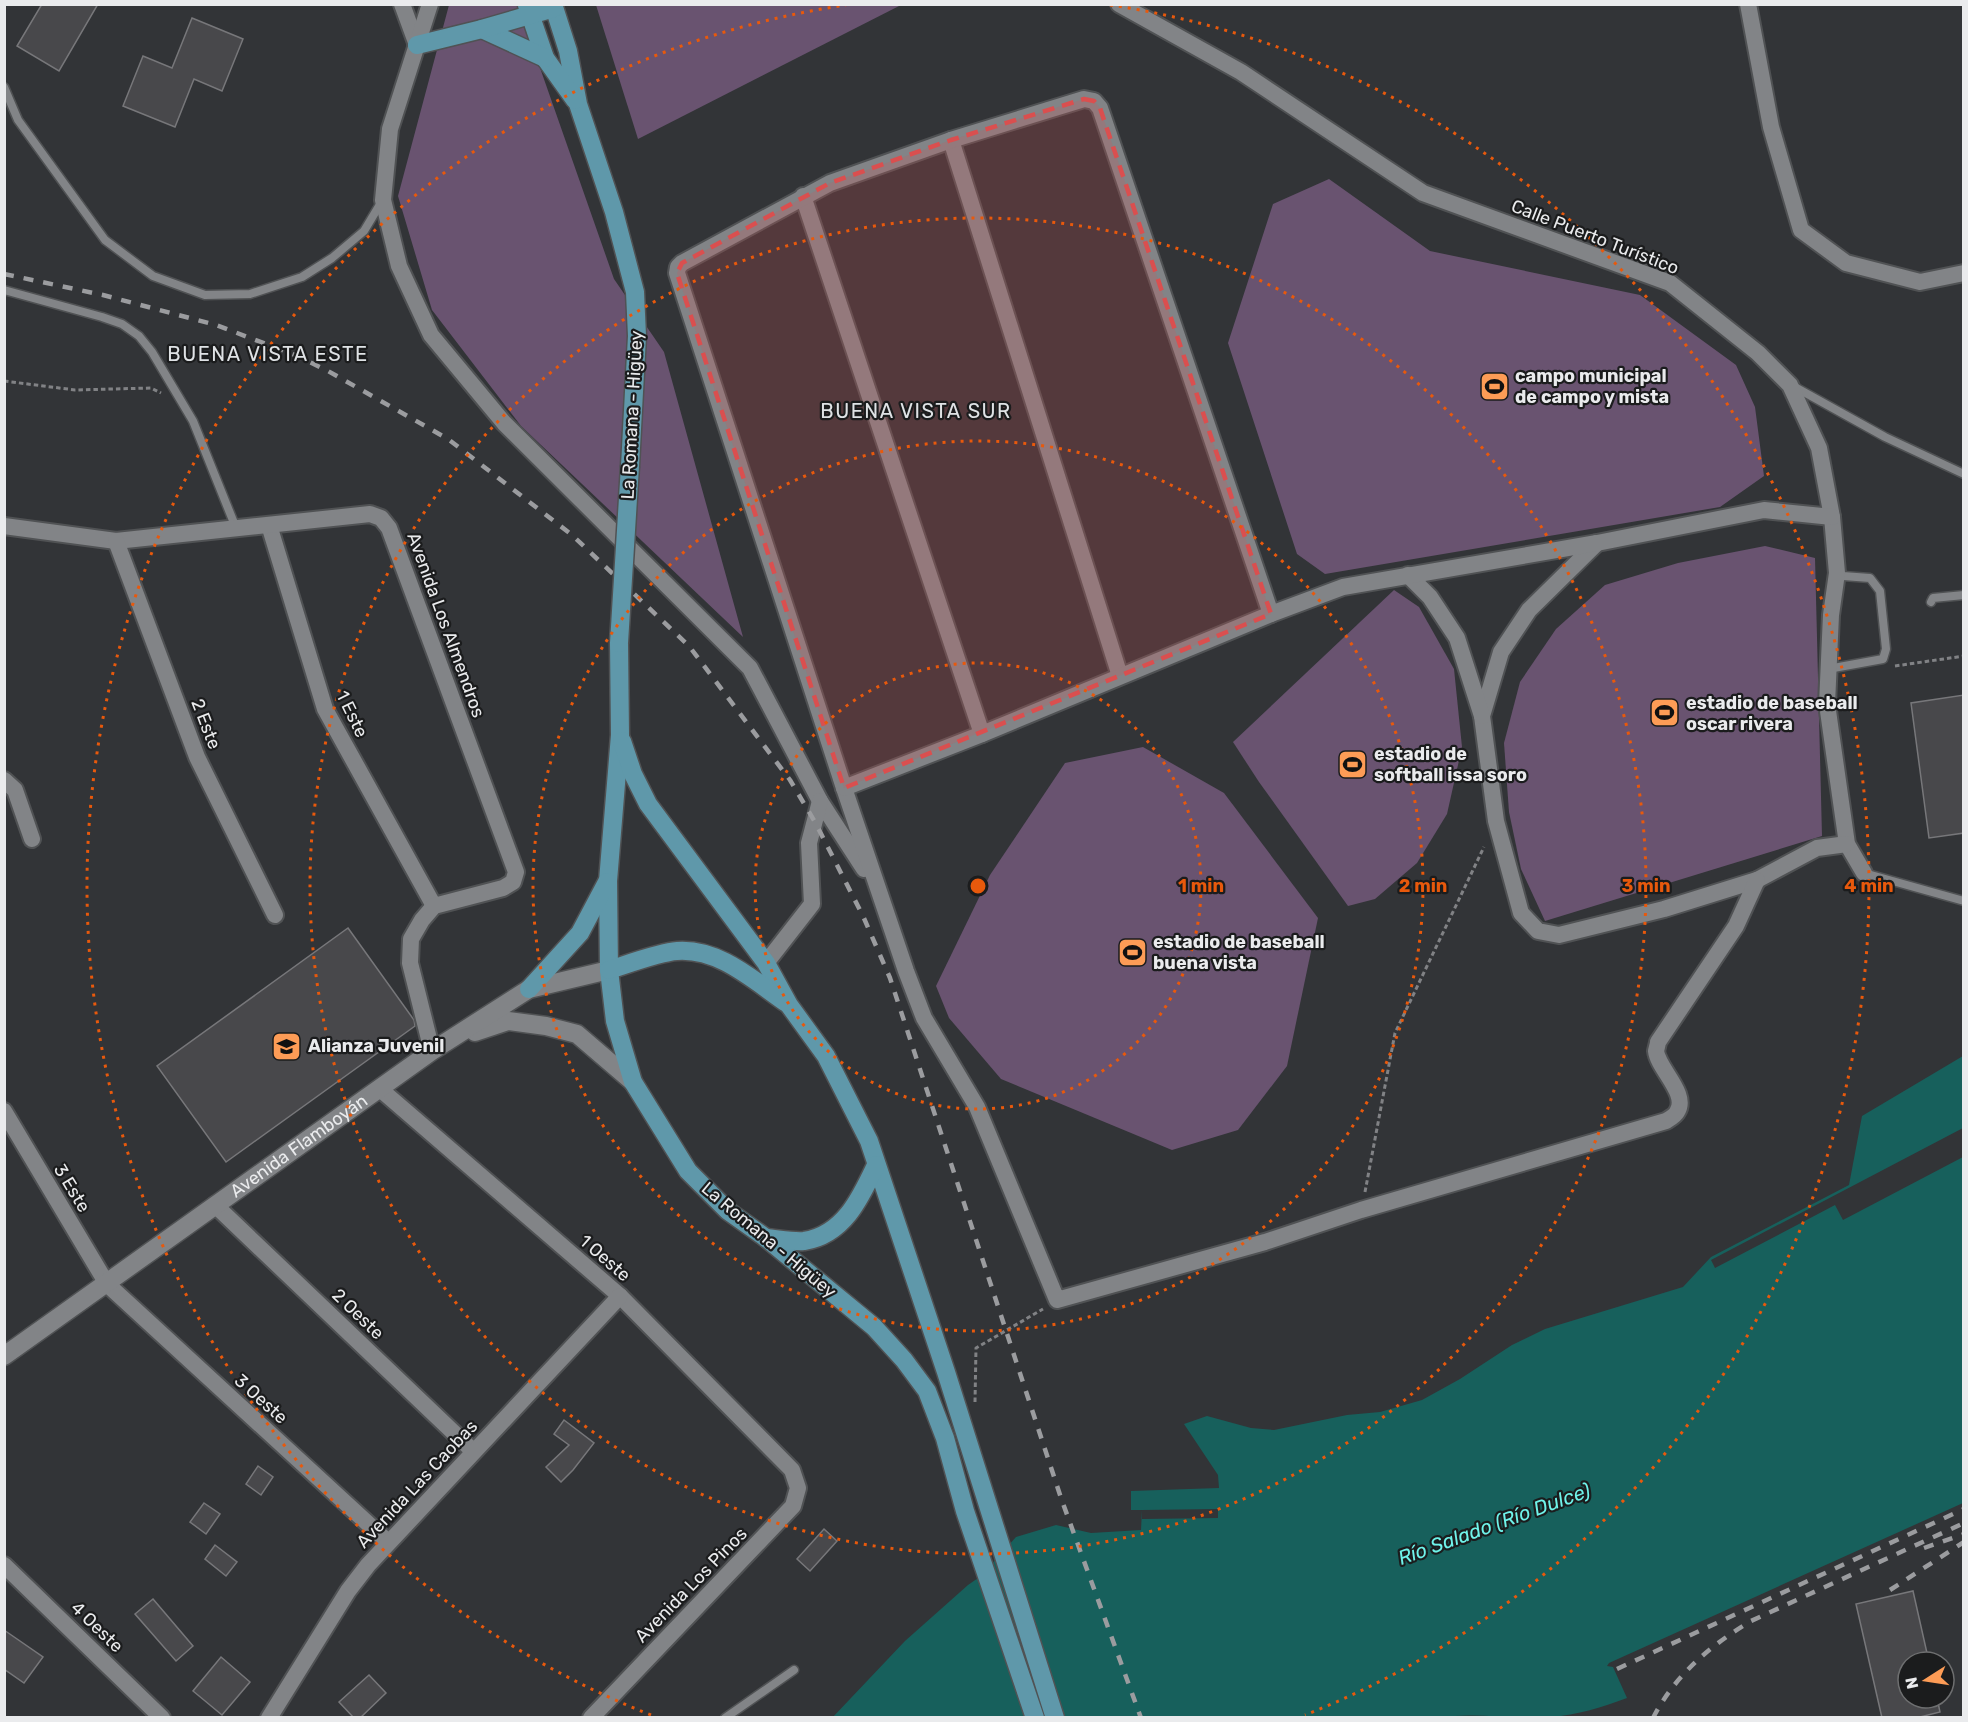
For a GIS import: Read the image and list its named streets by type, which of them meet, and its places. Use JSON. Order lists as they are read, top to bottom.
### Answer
{
  "streets": {
    "main road": ["La Romana - Higüey"],
    "street": [
      "Calle Puerto Turístico",
      "Avenida Los Almendros",
      "1 Este",
      "2 Este",
      "Avenida Flamboyán",
      "3 Este",
      "1 Oeste",
      "2 Oeste",
      "3 Oeste",
      "Avenida Las Caobas",
      "Avenida Los Pinos",
      "4 Oeste"
    ]
  },
  "crossings": [
    ["La Romana - Higüey", "Avenida Flamboyán"],
    ["Avenida Los Almendros", "1 Este"],
    ["Avenida Los Almendros", "2 Este"],
    ["Avenida Flamboyán", "3 Este"],
    ["Avenida Flamboyán", "1 Oeste"],
    ["Avenida Flamboyán", "2 Oeste"],
    ["Avenida Flamboyán", "3 Oeste"],
    ["3 Este", "3 Oeste"],
    ["1 Oeste", "Avenida Las Caobas"],
    ["1 Oeste", "Avenida Los Pinos"],
    ["2 Oeste", "Avenida Las Caobas"],
    ["3 Oeste", "Avenida Las Caobas"]
  ],
  "districts": ["BUENA VISTA ESTE", "BUENA VISTA SUR"],
  "water": ["Río Salado (Río Dulce)"],
  "places": {
    "sports": [
      "campo municipal de campo y mista",
      "estadio de baseball oscar rivera",
      "estadio de softball issa soro",
      "estadio de baseball buena vista"
    ],
    "school or university": ["Alianza Juvenil"]
  },
  "north": "left",
  "rings": [
    "1 min",
    "2 min",
    "3 min",
    "4 min"
  ]
}
